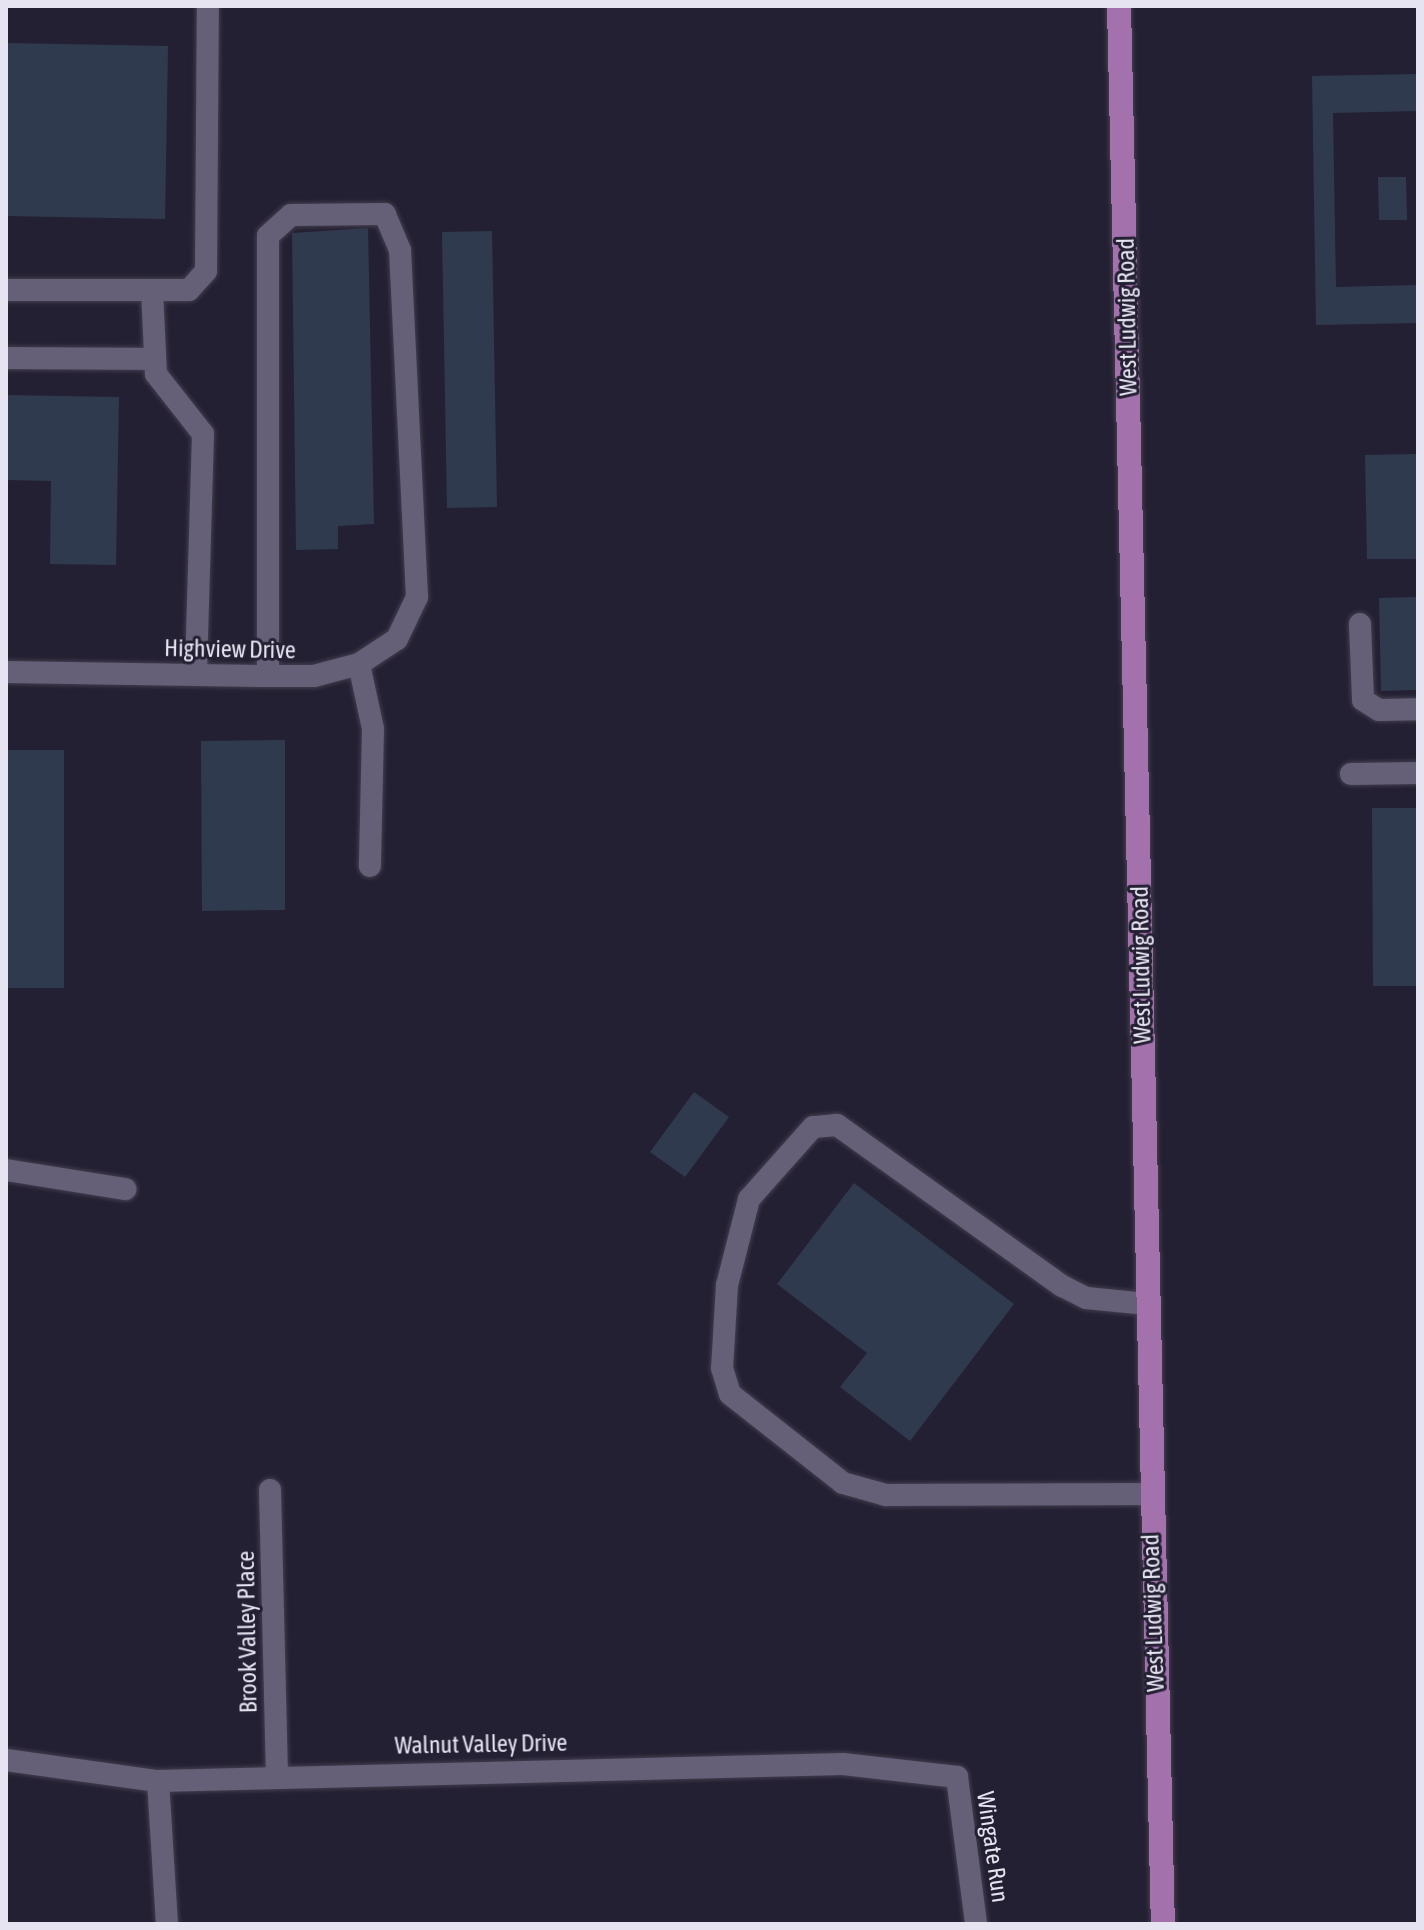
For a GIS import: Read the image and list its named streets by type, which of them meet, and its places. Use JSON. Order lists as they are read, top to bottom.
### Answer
{
  "streets": {
    "main road": ["West Ludwig Road"],
    "street": [
      "Highview Drive",
      "Brook Valley Place",
      "Walnut Valley Drive",
      "Wingate Run"
    ]
  },
  "crossings": [
    ["Brook Valley Place", "Walnut Valley Drive"],
    ["Walnut Valley Drive", "Wingate Run"]
  ]
}
